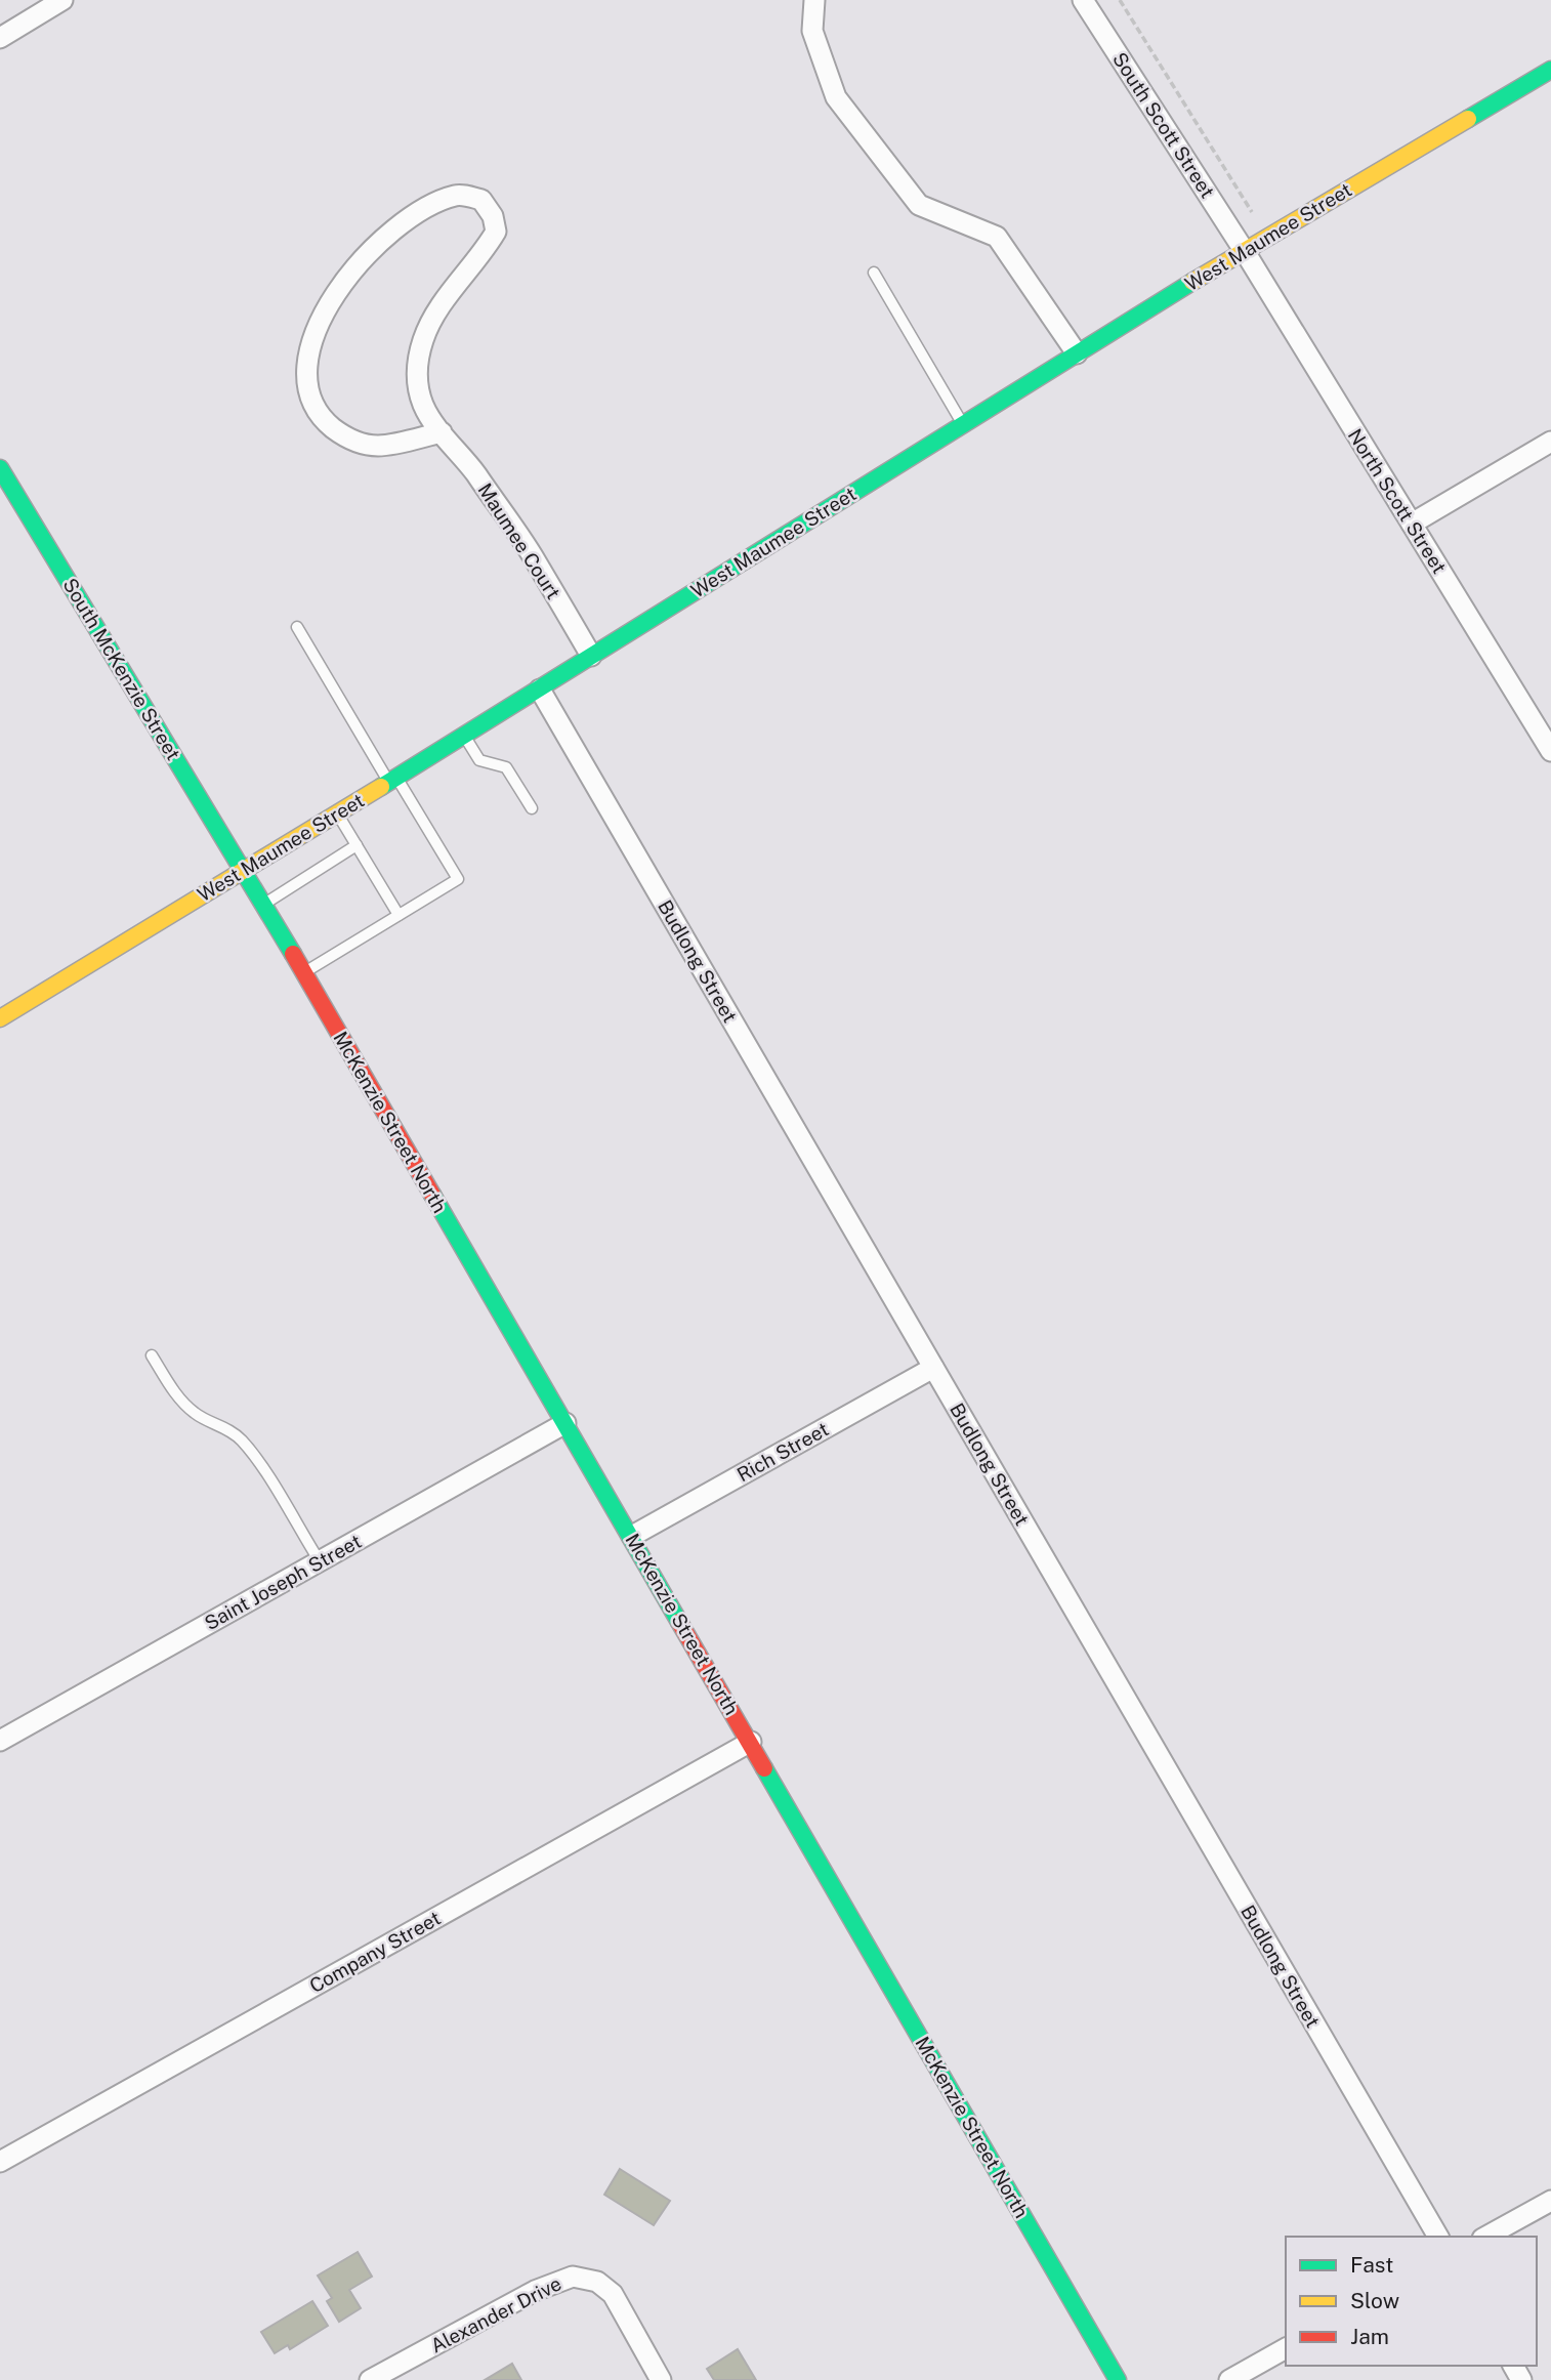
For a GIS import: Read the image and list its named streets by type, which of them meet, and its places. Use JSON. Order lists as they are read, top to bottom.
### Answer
{
  "streets": {
    "street": [
      "South Scott Street",
      "West Maumee Street",
      "North Scott Street",
      "Maumee Court",
      "South McKenzie Street",
      "Budlong Street",
      "McKenzie Street North",
      "Rich Street",
      "Saint Joseph Street",
      "Company Street",
      "Alexander Drive"
    ]
  },
  "crossings": [
    ["South Scott Street", "West Maumee Street"],
    ["South Scott Street", "North Scott Street"],
    ["West Maumee Street", "North Scott Street"],
    ["West Maumee Street", "Maumee Court"],
    ["West Maumee Street", "South McKenzie Street"],
    ["West Maumee Street", "Budlong Street"],
    ["West Maumee Street", "McKenzie Street North"],
    ["South McKenzie Street", "McKenzie Street North"],
    ["Budlong Street", "Rich Street"],
    ["McKenzie Street North", "Rich Street"],
    ["McKenzie Street North", "Saint Joseph Street"],
    ["McKenzie Street North", "Company Street"]
  ],
  "legend": ["Fast", "Slow", "Jam"]
}
